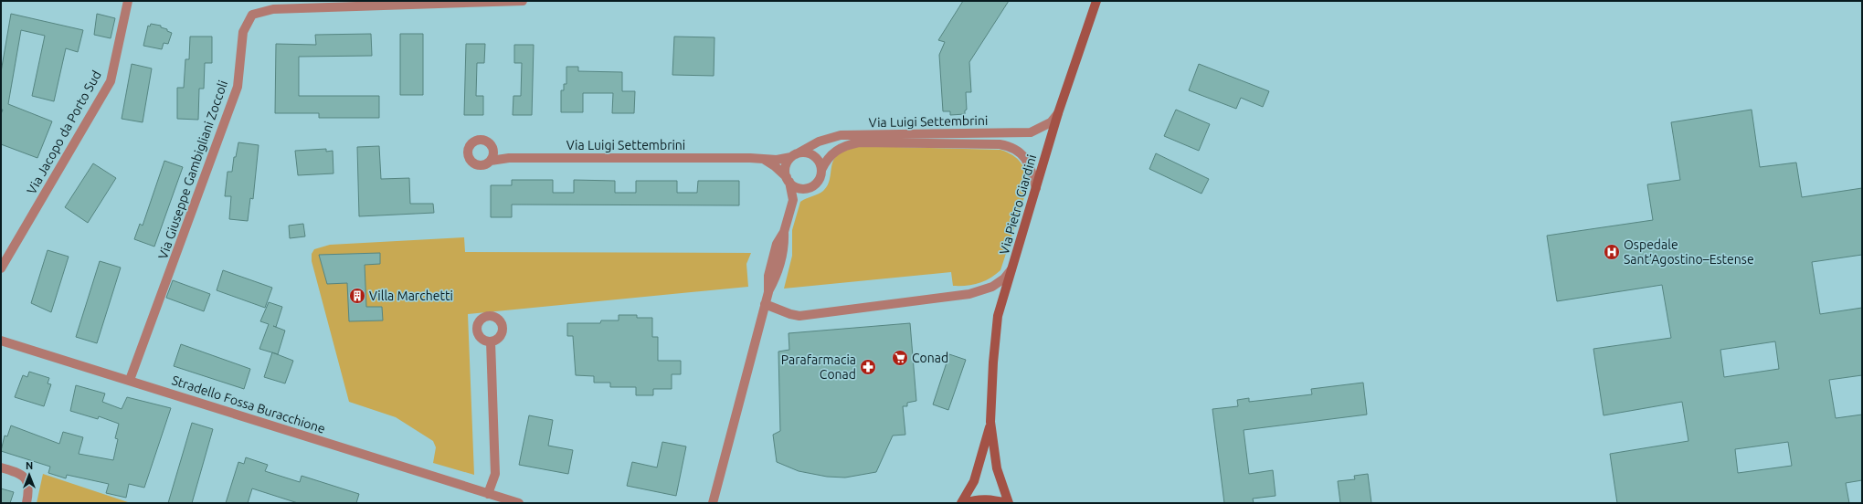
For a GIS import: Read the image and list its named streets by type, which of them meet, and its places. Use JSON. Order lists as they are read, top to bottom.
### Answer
{
  "streets": {
    "main road": ["Via Pietro Giardini"],
    "street": [
      "Via Luigi Settembrini",
      "Via Jacopo da Porto Sud",
      "Via Giuseppe Gambigliani Zoccoli",
      "Stradello Fossa Buracchione"
    ]
  },
  "crossings": [
    ["Via Luigi Settembrini", "Via Pietro Giardini"],
    ["Via Giuseppe Gambigliani Zoccoli", "Stradello Fossa Buracchione"]
  ],
  "places": {
    "hospital": ["Ospedale Sant’Agostino–Estense"],
    "building": ["Villa Marchetti"],
    "supermarket": ["Conad"],
    "pharmacy": ["Parafarmacia Conad"]
  },
  "north": "top"
}
